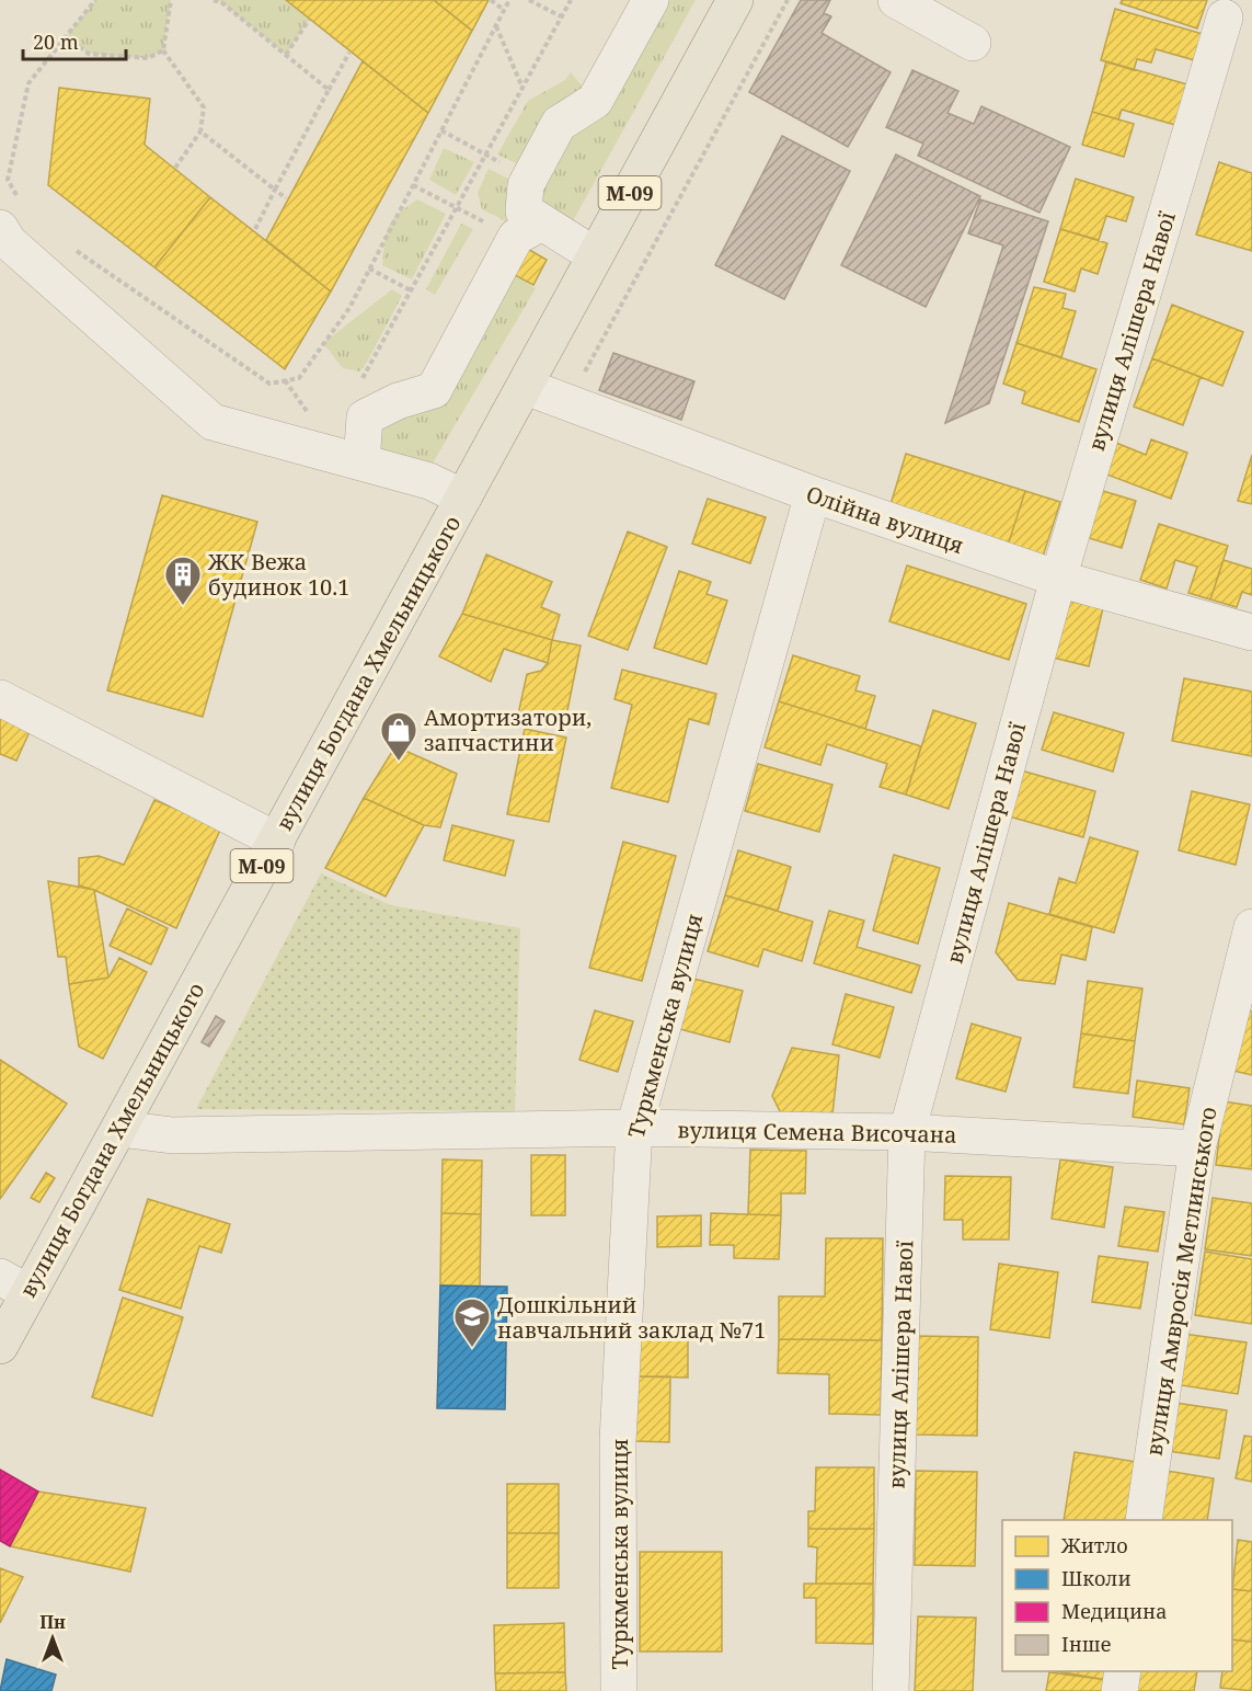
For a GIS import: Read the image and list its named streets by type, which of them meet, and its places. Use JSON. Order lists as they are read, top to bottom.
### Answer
{
  "streets": {
    "main road": ["М-09", "вулиця Богдана Хмельницького"],
    "street": [
      "вулиця Алішера Навої",
      "Олійна вулиця",
      "Туркменська вулиця",
      "вулиця Семена Височана",
      "вулиця Амвросія Метлинського"
    ]
  },
  "crossings": [
    ["вулиця Алішера Навої", "Олійна вулиця"],
    ["вулиця Алішера Навої", "вулиця Семена Височана"],
    ["Олійна вулиця", "вулиця Богдана Хмельницького"],
    ["Олійна вулиця", "Туркменська вулиця"],
    ["вулиця Богдана Хмельницького", "вулиця Семена Височана"],
    ["Туркменська вулиця", "вулиця Семена Височана"],
    ["вулиця Семена Височана", "вулиця Амвросія Метлинського"]
  ],
  "places": {
    "building": ["ЖК Вежа будинок 10.1"],
    "shop": ["Амортизатори, запчастини"],
    "school or university": ["Дошкільний навчальний заклад №71"]
  },
  "legend": [
    "Житло",
    "Школи",
    "Медицина",
    "Інше"
  ],
  "scale_bar": "20 m",
  "north": "top"
}
